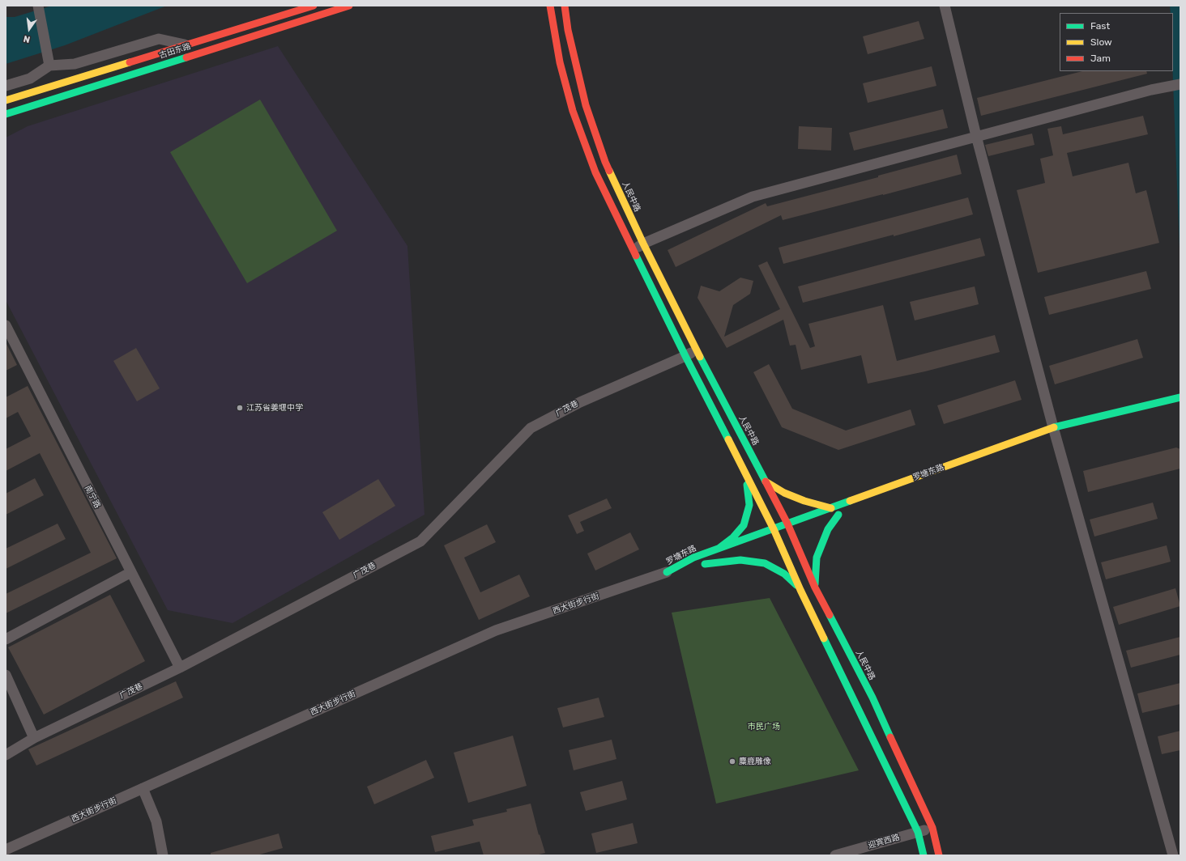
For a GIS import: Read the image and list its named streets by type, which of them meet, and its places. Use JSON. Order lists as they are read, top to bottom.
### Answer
{
  "streets": {
    "main road": ["古田东路", "人民中路", "罗塘东路"],
    "street": [
      "广茂巷",
      "南宁路",
      "西大街步行街",
      "迎宾西路"
    ]
  },
  "crossings": [
    ["人民中路", "广茂巷"],
    ["人民中路", "罗塘东路"],
    ["人民中路", "迎宾西路"],
    ["广茂巷", "南宁路"],
    ["罗塘东路", "西大街步行街"]
  ],
  "parks": ["市民广场"],
  "places": ["江苏省姜堰中学", "麋鹿雕像"],
  "legend": ["Fast", "Slow", "Jam"],
  "north": "bottom"
}
